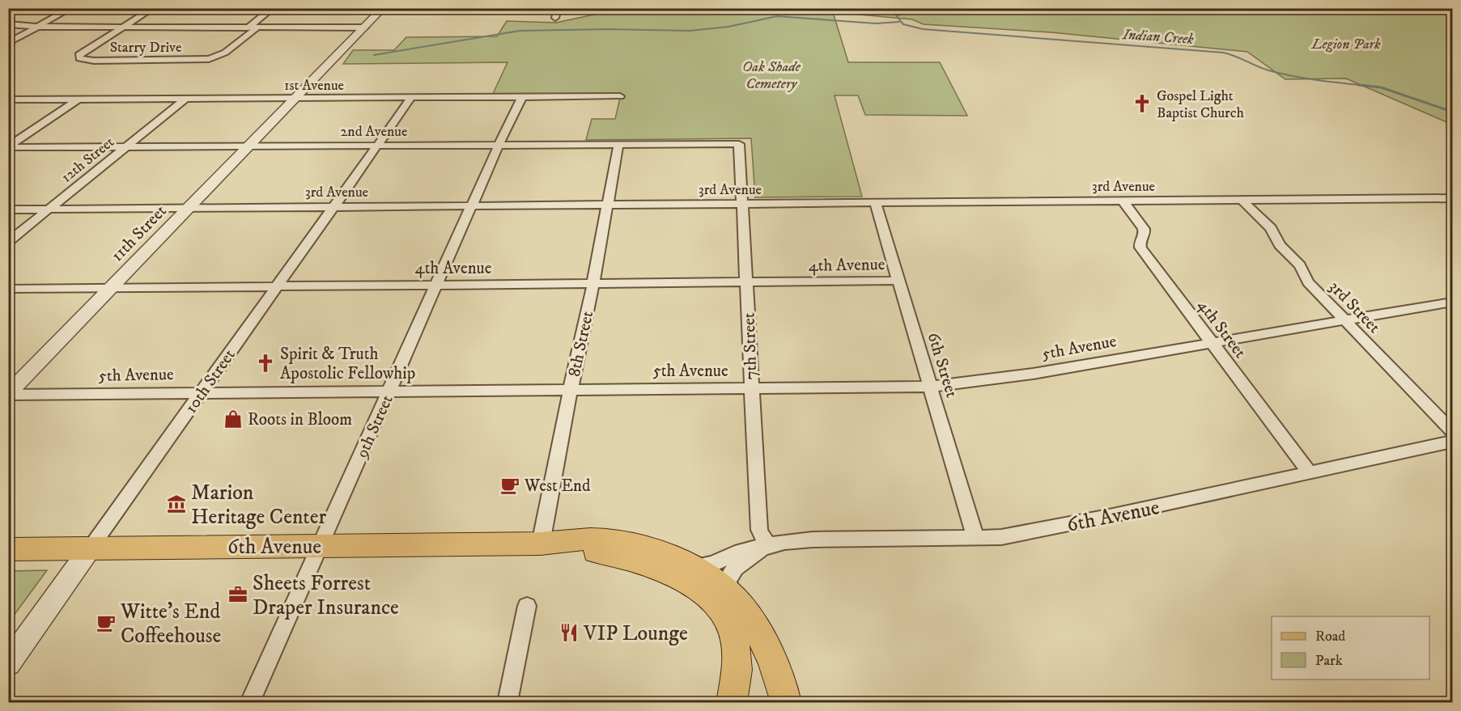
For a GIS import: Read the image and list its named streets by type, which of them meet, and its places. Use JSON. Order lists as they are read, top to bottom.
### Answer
{
  "streets": {
    "main road": ["6th Avenue"],
    "street": [
      "Starry Drive",
      "1st Avenue",
      "2nd Avenue",
      "12th Street",
      "3rd Avenue",
      "11th Street",
      "4th Avenue",
      "3rd Street",
      "4th Street",
      "8th Street",
      "7th Street",
      "5th Avenue",
      "6th Street",
      "10th Street",
      "9th Street"
    ]
  },
  "crossings": [
    ["1st Avenue", "12th Street"],
    ["1st Avenue", "11th Street"],
    ["1st Avenue", "10th Street"],
    ["1st Avenue", "9th Street"],
    ["2nd Avenue", "12th Street"],
    ["2nd Avenue", "11th Street"],
    ["2nd Avenue", "8th Street"],
    ["2nd Avenue", "7th Street"],
    ["2nd Avenue", "10th Street"],
    ["2nd Avenue", "9th Street"],
    ["12th Street", "3rd Avenue"],
    ["3rd Avenue", "11th Street"],
    ["3rd Avenue", "3rd Street"],
    ["3rd Avenue", "4th Street"],
    ["3rd Avenue", "8th Street"],
    ["3rd Avenue", "7th Street"],
    ["3rd Avenue", "6th Street"],
    ["3rd Avenue", "10th Street"],
    ["3rd Avenue", "9th Street"],
    ["11th Street", "4th Avenue"],
    ["11th Street", "5th Avenue"],
    ["4th Avenue", "8th Street"],
    ["4th Avenue", "7th Street"],
    ["4th Avenue", "6th Street"],
    ["4th Avenue", "10th Street"],
    ["4th Avenue", "9th Street"],
    ["3rd Street", "5th Avenue"],
    ["4th Street", "5th Avenue"],
    ["4th Street", "6th Avenue"],
    ["8th Street", "5th Avenue"],
    ["8th Street", "6th Avenue"],
    ["7th Street", "5th Avenue"],
    ["7th Street", "6th Avenue"],
    ["5th Avenue", "6th Street"],
    ["5th Avenue", "10th Street"],
    ["5th Avenue", "9th Street"],
    ["6th Street", "6th Avenue"],
    ["10th Street", "6th Avenue"],
    ["9th Street", "6th Avenue"]
  ],
  "water": ["Indian Creek"],
  "parks": ["Legion Park", "Oak Shade Cemetery"],
  "places": {
    "church": ["Gospel Light Baptist Church", "Spirit & Truth Apostolic Fellowhip"],
    "shop": ["Roots in Bloom"],
    "cafe": ["West End", "Witte's End Coffeehouse"],
    "museum": ["Marion Heritage Center"],
    "office": ["Sheets Forrest Draper Insurance"],
    "restaurant": ["VIP Lounge"]
  },
  "legend": ["Road", "Park"]
}
